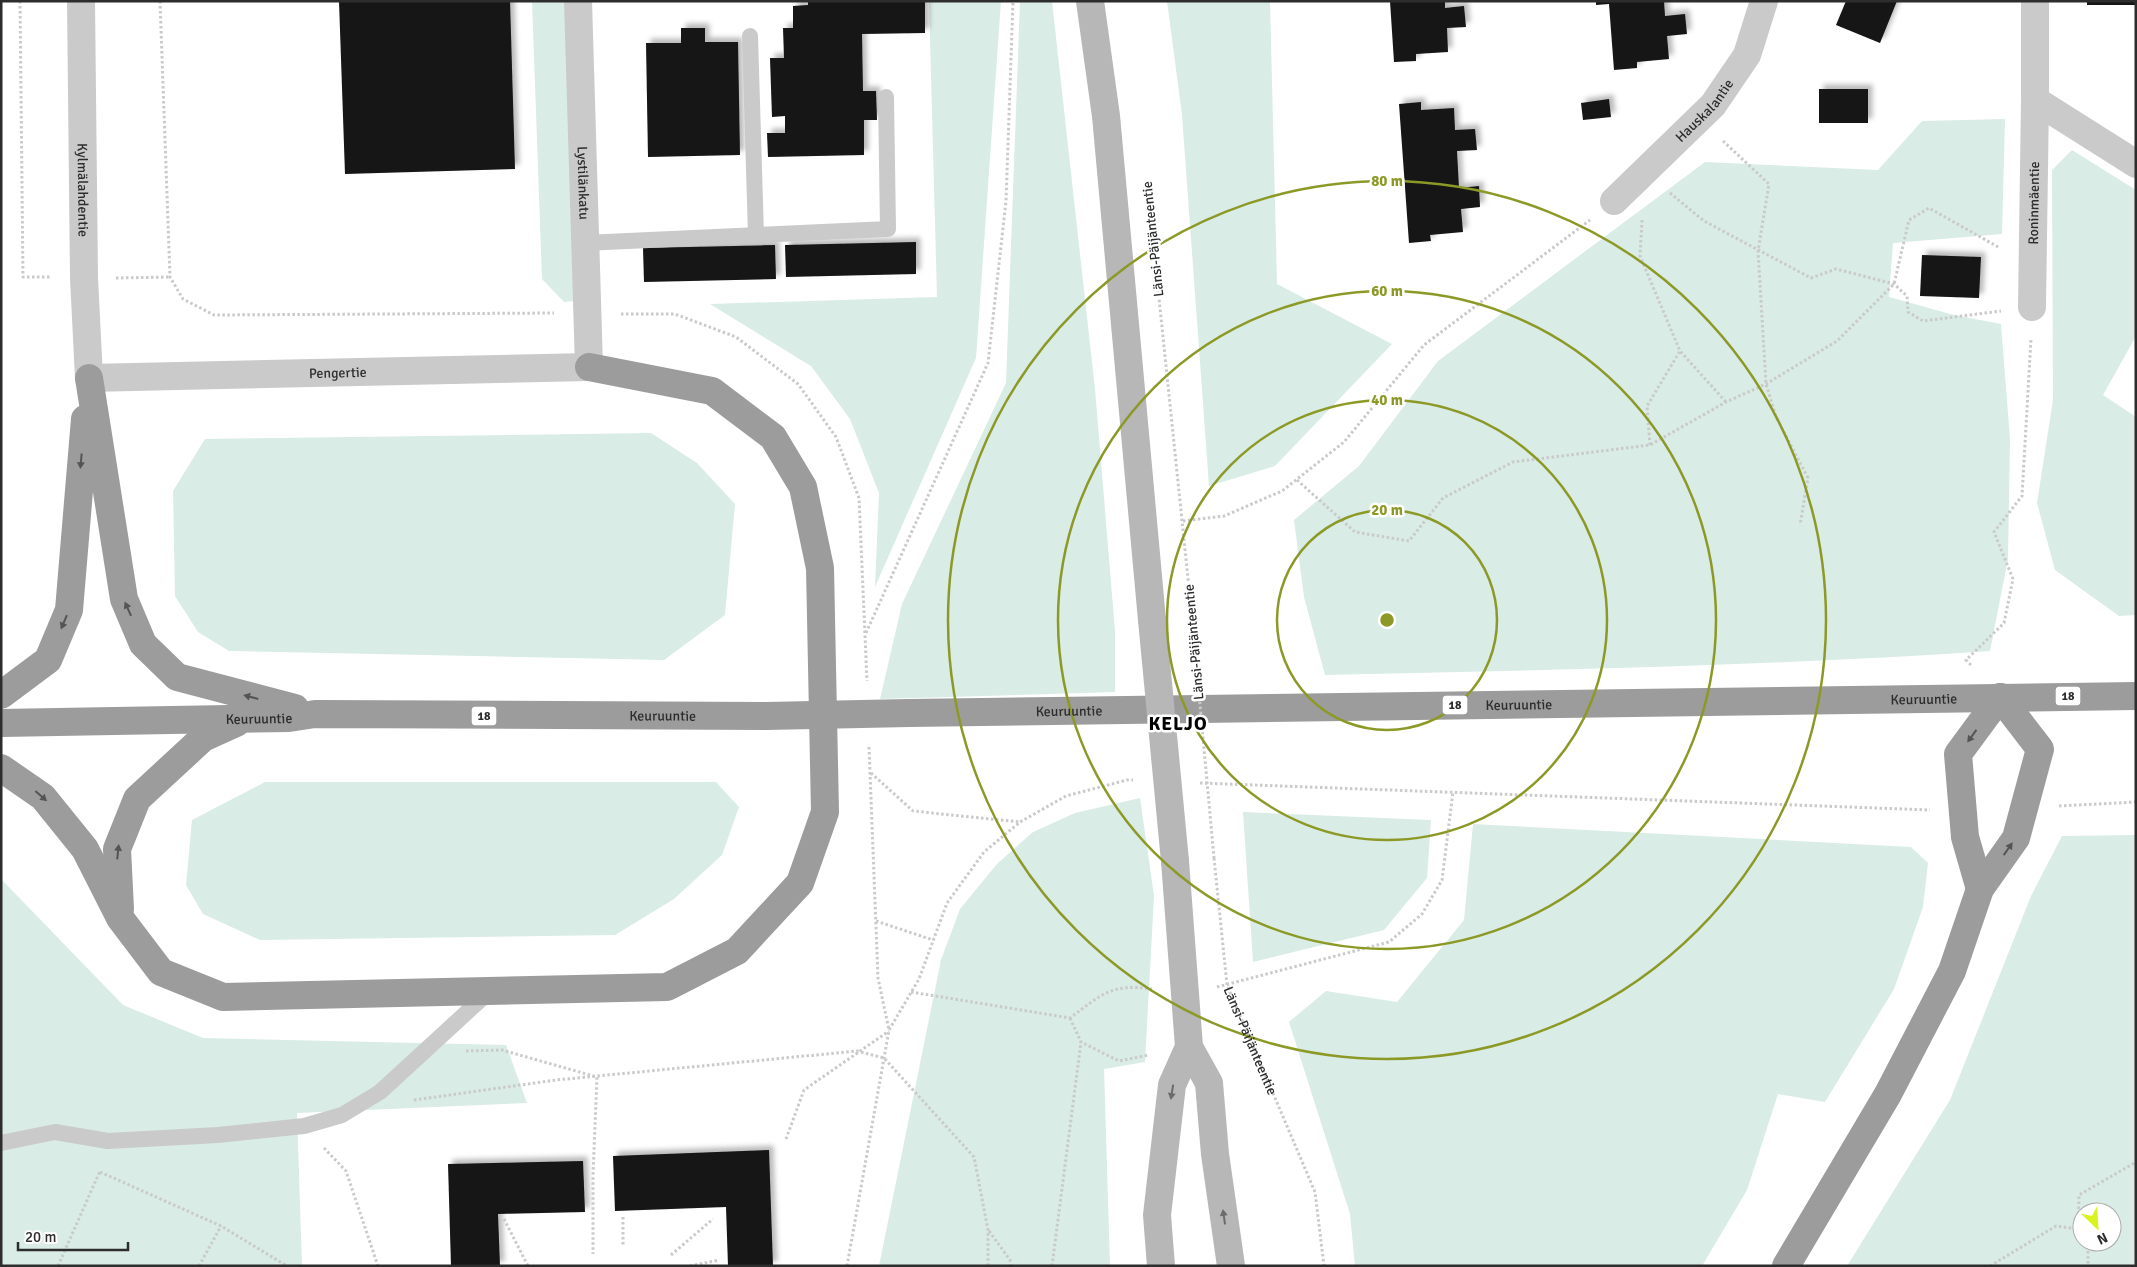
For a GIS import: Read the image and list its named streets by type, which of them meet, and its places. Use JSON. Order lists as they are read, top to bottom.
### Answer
{
  "streets": {
    "highway": ["18", "Keuruuntie"],
    "street": [
      "Hauskalantie",
      "Lystilänkatu",
      "Kylmälahdentie",
      "Roninmäentie",
      "Pengertie"
    ],
    "path": ["Länsi-Päijänteentie"]
  },
  "crossings": [
    ["Lystilänkatu", "Pengertie"],
    ["Kylmälahdentie", "Pengertie"]
  ],
  "districts": ["KELJO"],
  "scale_bar": "20 m",
  "north": "bottom right",
  "rings": [
    "80 m",
    "60 m",
    "40 m",
    "20 m"
  ]
}
